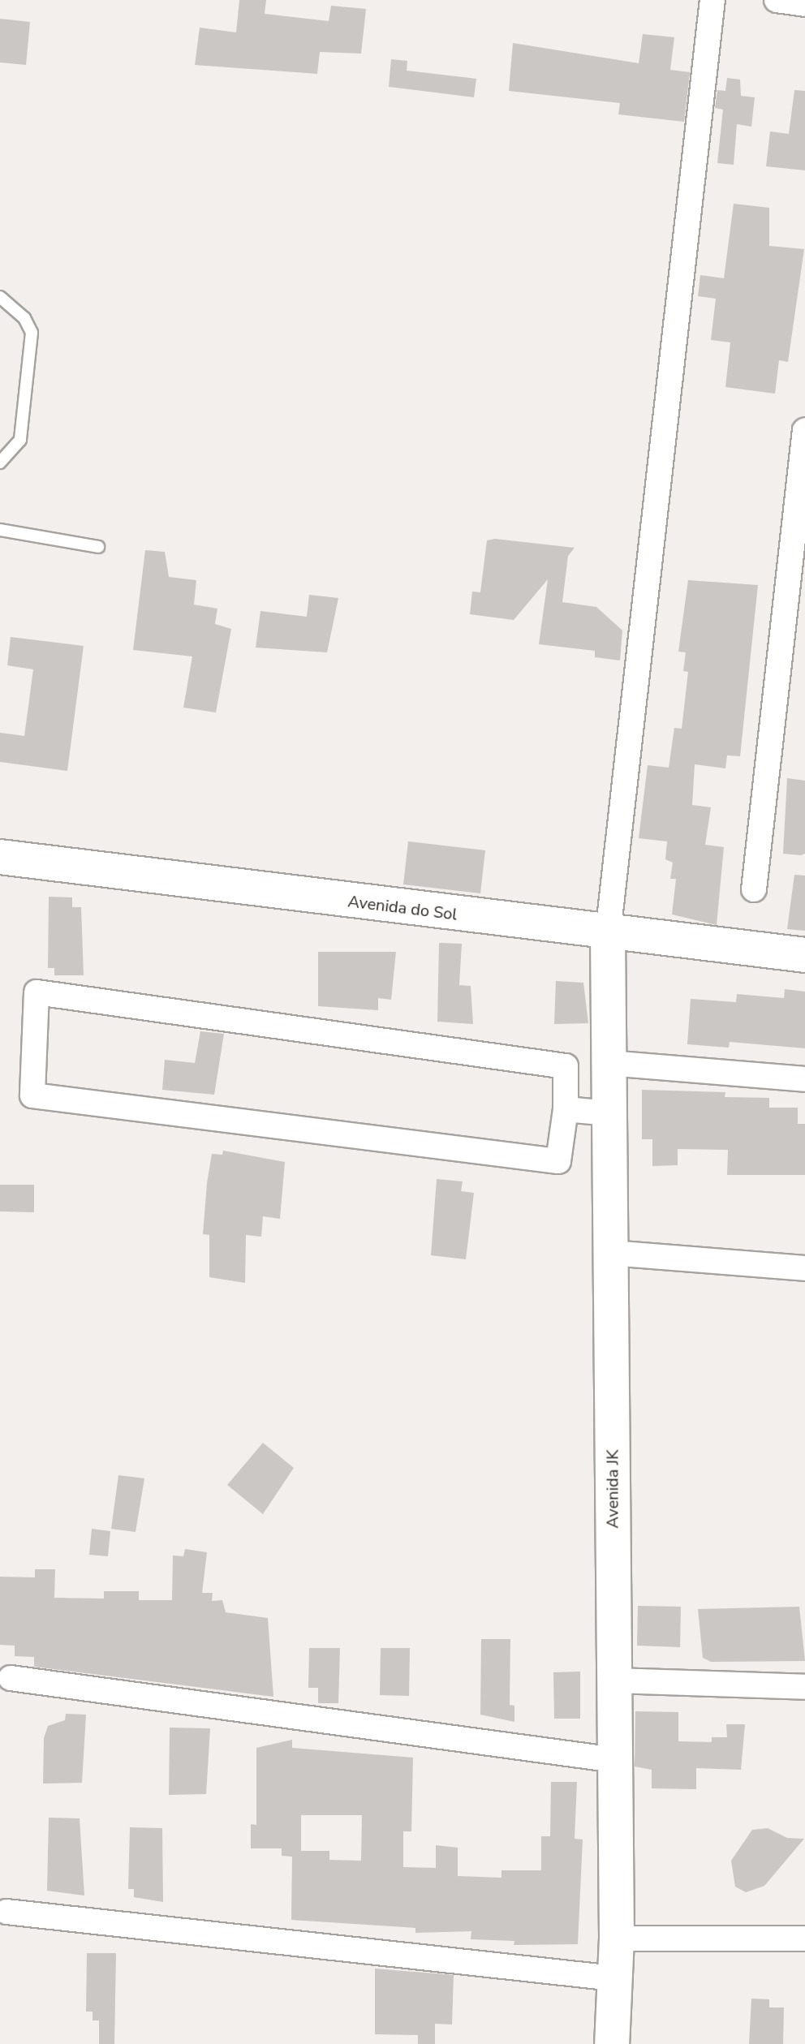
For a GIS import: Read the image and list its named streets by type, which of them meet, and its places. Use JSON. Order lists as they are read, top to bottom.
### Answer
{
  "streets": {
    "street": ["Avenida do Sol", "Avenida JK"]
  },
  "crossings": [
    ["Avenida do Sol", "Avenida JK"]
  ]
}
